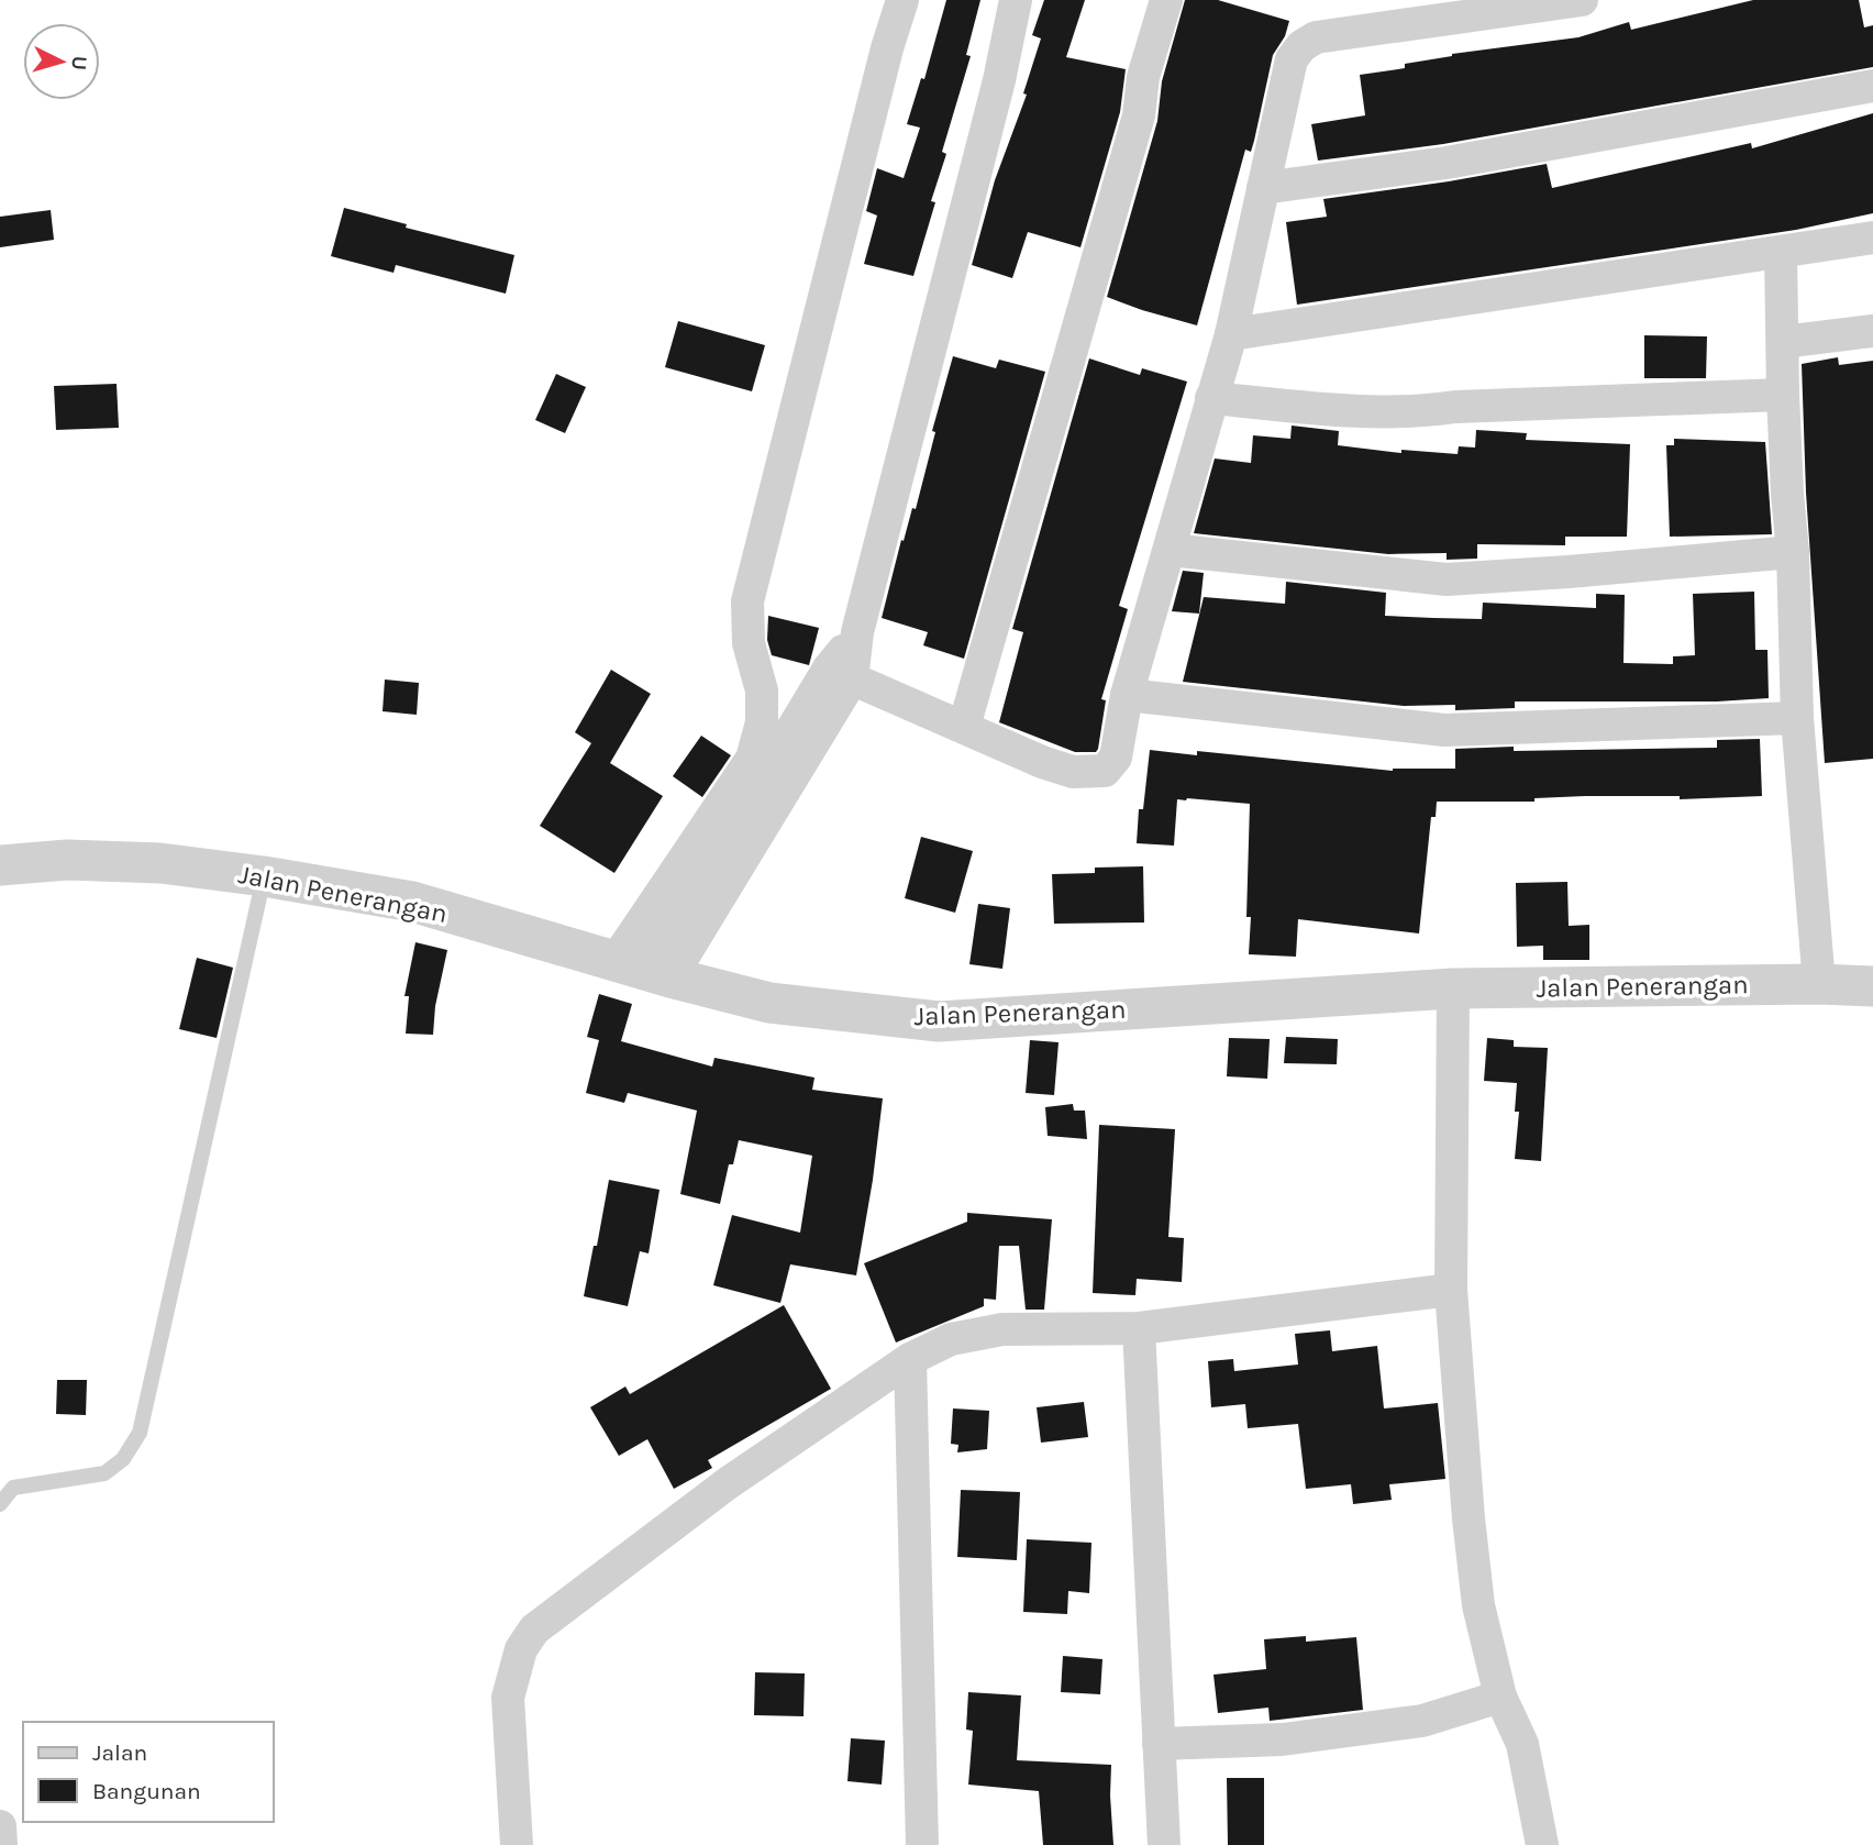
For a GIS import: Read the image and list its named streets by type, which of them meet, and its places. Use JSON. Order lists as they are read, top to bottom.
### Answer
{
  "streets": {
    "street": ["Jalan Penerangan"]
  },
  "legend": ["Jalan", "Bangunan"],
  "north": "right"
}
